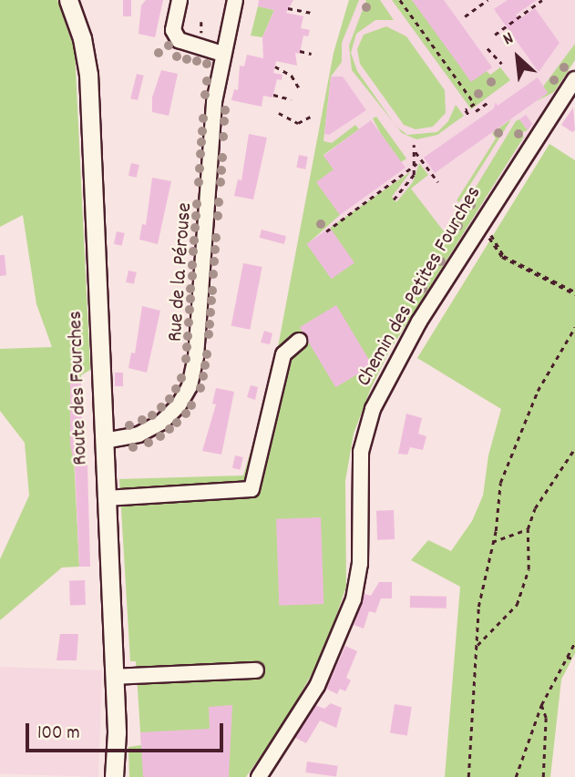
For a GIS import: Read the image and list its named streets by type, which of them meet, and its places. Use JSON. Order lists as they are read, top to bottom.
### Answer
{
  "streets": {
    "main road": ["Route des Fourches"],
    "street": ["Rue de la Pérouse", "Chemin des Petites Fourches"]
  },
  "crossings": [
    ["Rue de la Pérouse", "Route des Fourches"]
  ],
  "scale_bar": "100 m",
  "north": "top left"
}
